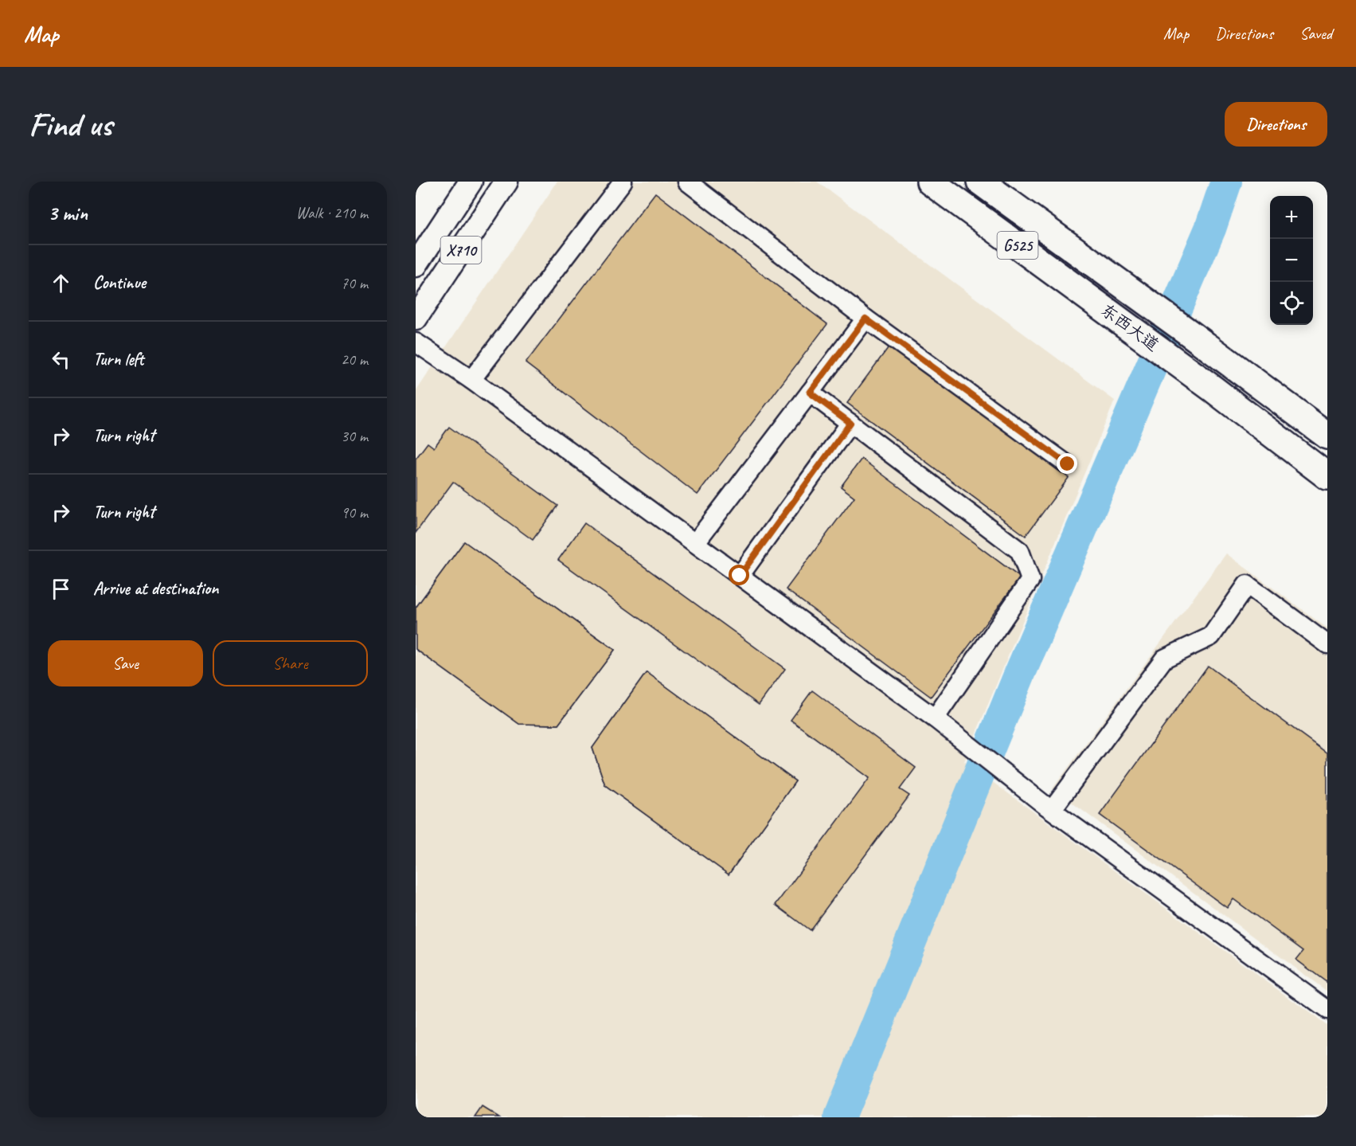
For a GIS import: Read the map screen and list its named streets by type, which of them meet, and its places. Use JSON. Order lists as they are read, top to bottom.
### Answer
{
  "streets": {
    "highway": ["G525", "东西大道"],
    "main road": ["X710"]
  },
  "page": {
    "header": "Map",
    "nav": ["Map", "Directions", "Saved"],
    "buttons": [
      "Directions",
      ["Save", "Share"]
    ],
    "title": "Find us",
    "heading": ["3 min", "Walk · 210 m"],
    "map_buttons": ["+", "−"],
    "list": [
      ["Continue", "70 m"],
      ["Turn left", "20 m"],
      ["Turn right", "30 m"],
      ["Turn right", "90 m"],
      "Arrive at destination"
    ]
  }
}
